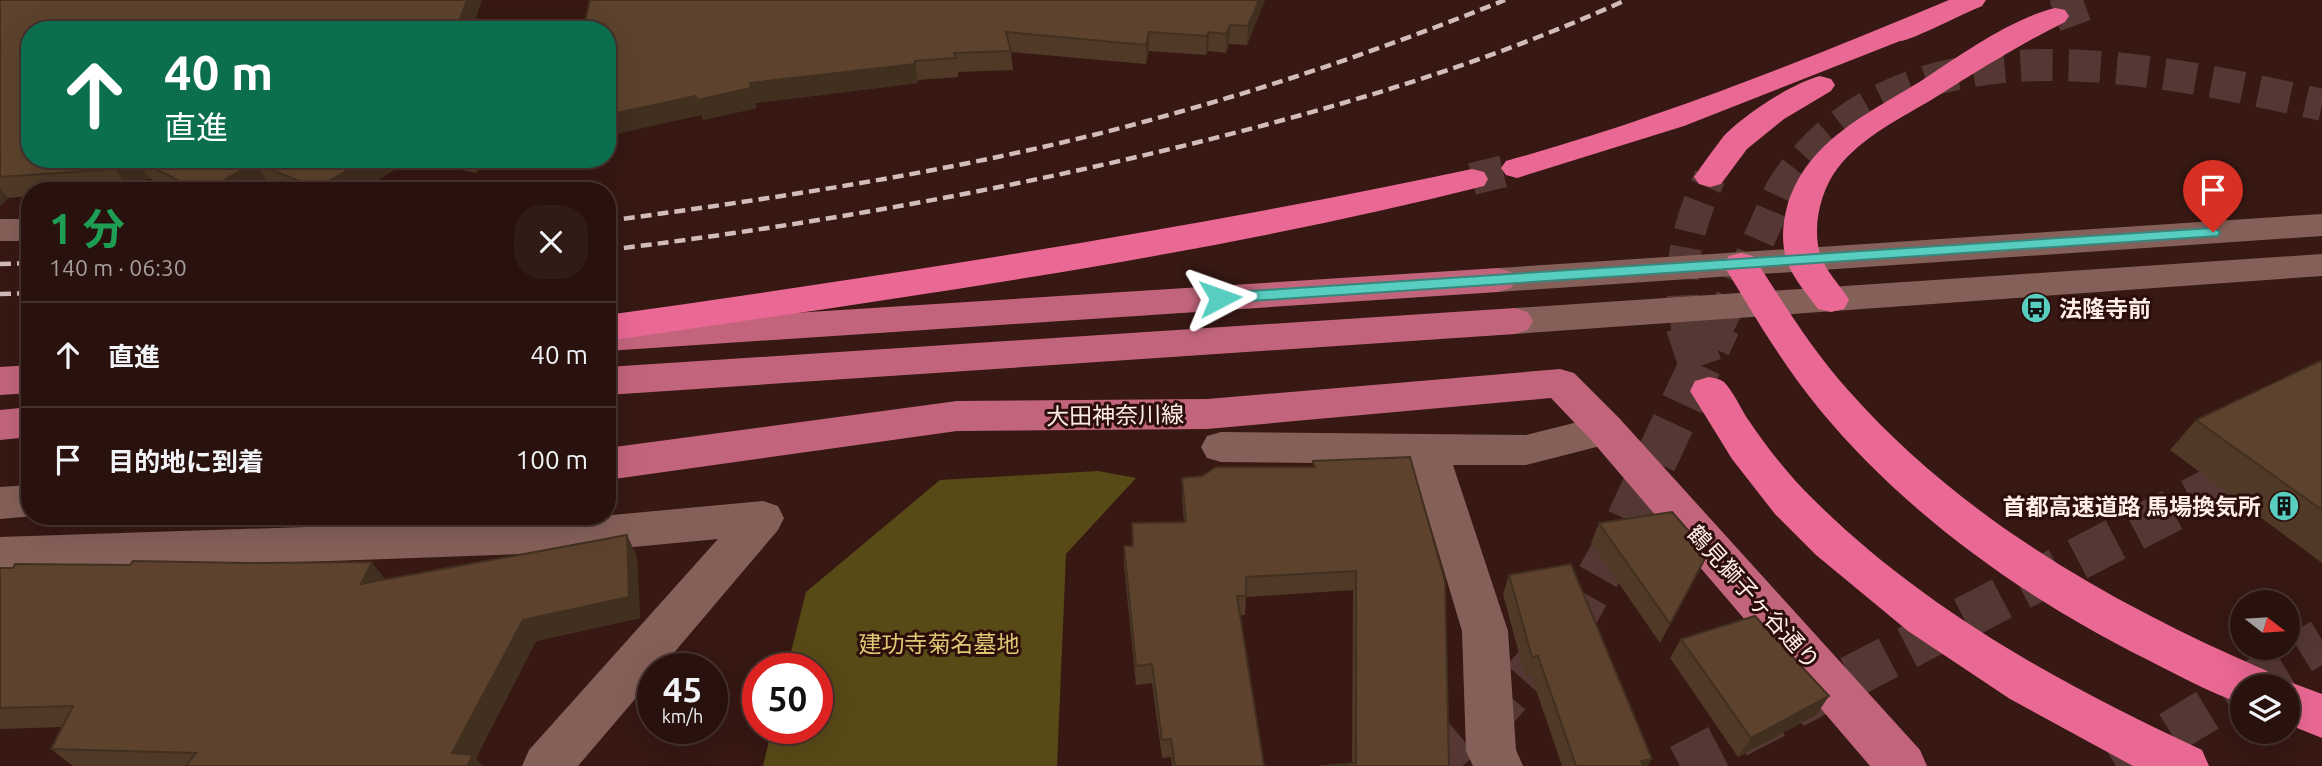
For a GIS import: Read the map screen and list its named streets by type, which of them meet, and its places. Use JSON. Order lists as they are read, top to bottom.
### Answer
{
  "streets": {
    "main road": ["大田神奈川線", "鶴見獅子ヶ谷通り"]
  },
  "crossings": [
    ["大田神奈川線", "鶴見獅子ヶ谷通り"]
  ],
  "parks": ["建功寺菊名墓地"],
  "places": {
    "bus stop": ["法隆寺前"],
    "building": ["首都高速道路 馬場換気所"]
  },
  "north": "right",
  "page": {
    "turn": ["40 m", "直進"],
    "heading": ["1 分", "140 m · 06:30"],
    "list": [
      {
        "name": "直進",
        "value": "40 m"
      },
      {
        "name": "目的地に到着",
        "value": "100 m"
      }
    ],
    "speed": "45 km/h",
    "limit": "50"
  }
}
